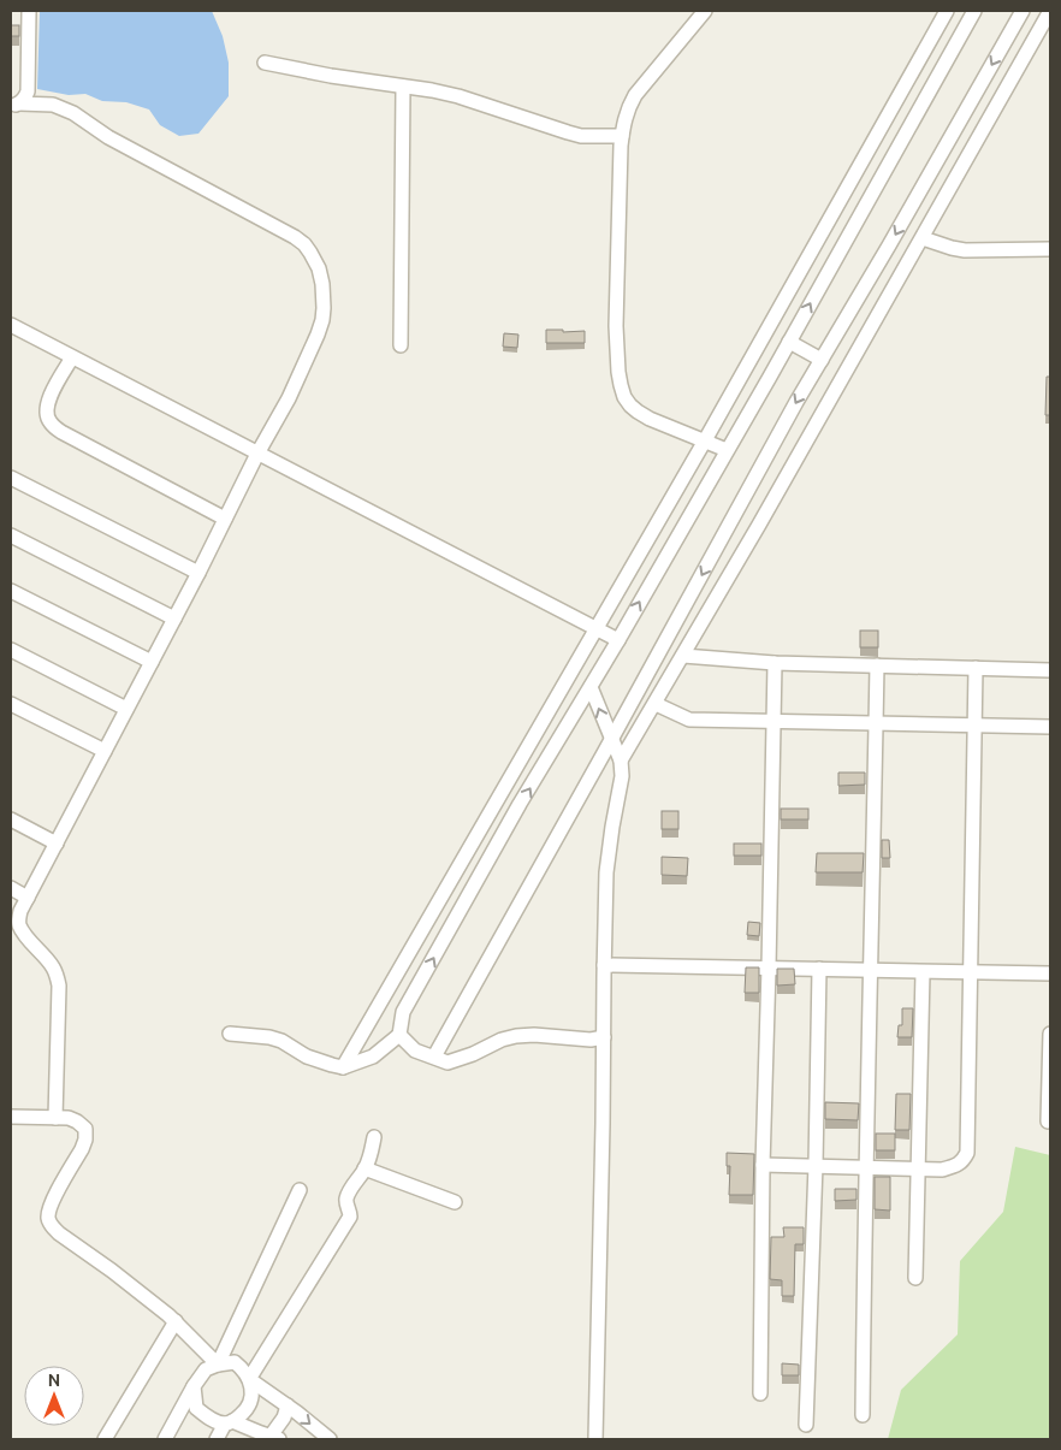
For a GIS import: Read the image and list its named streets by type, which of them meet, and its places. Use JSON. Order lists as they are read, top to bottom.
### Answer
{
  "north": "top"
}
